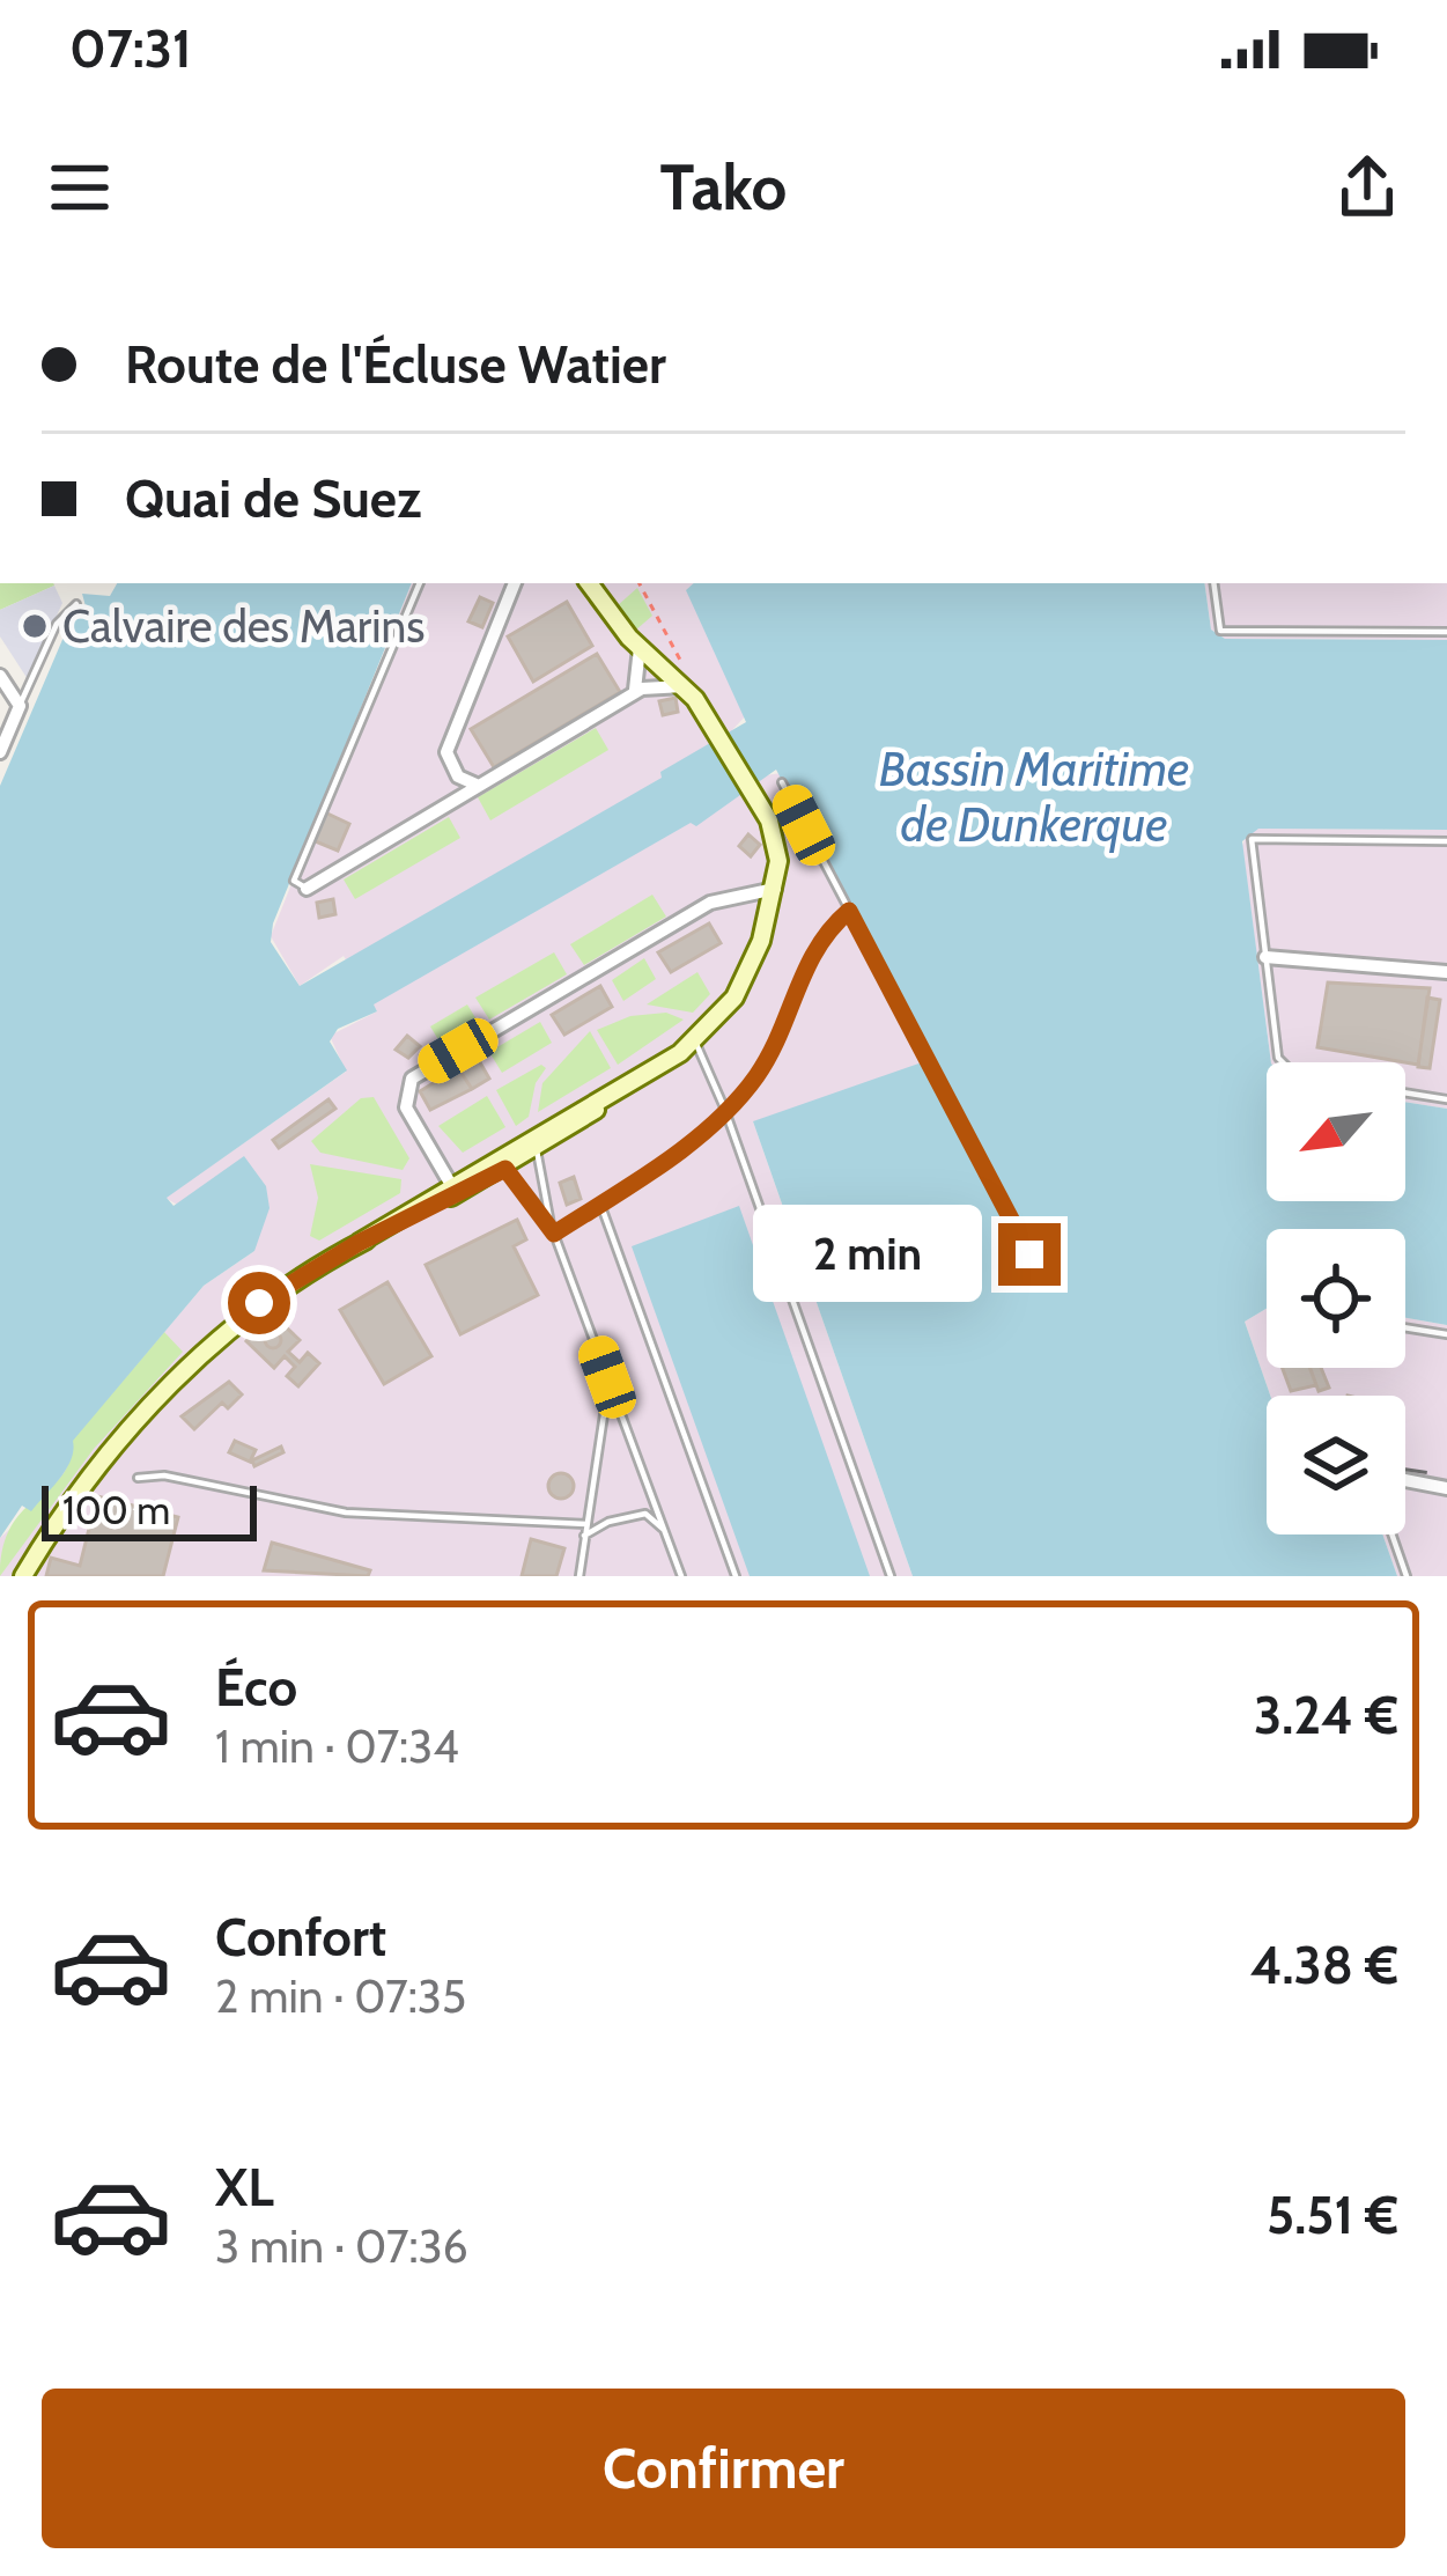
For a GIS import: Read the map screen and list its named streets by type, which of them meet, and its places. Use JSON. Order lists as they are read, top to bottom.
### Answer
{
  "water": ["Bassin Maritime de Dunkerque"],
  "places": ["Calvaire des Marins"],
  "scale_bar": "100 m",
  "north": "bottom left",
  "page": {
    "status": "07:31",
    "header": "Tako",
    "banner": ["Route de l'Écluse Watier", "Quai de Suez"],
    "bubble": "2 min",
    "scale": "100 m",
    "list": [
      {
        "name": "Éco",
        "note": "1 min · 07:34",
        "value": "3.24 €"
      },
      {
        "name": "Confort",
        "note": "2 min · 07:35",
        "value": "4.38 €"
      },
      {
        "name": "XL",
        "note": "3 min · 07:36",
        "value": "5.51 €"
      }
    ],
    "buttons": "Confirmer"
  }
}
